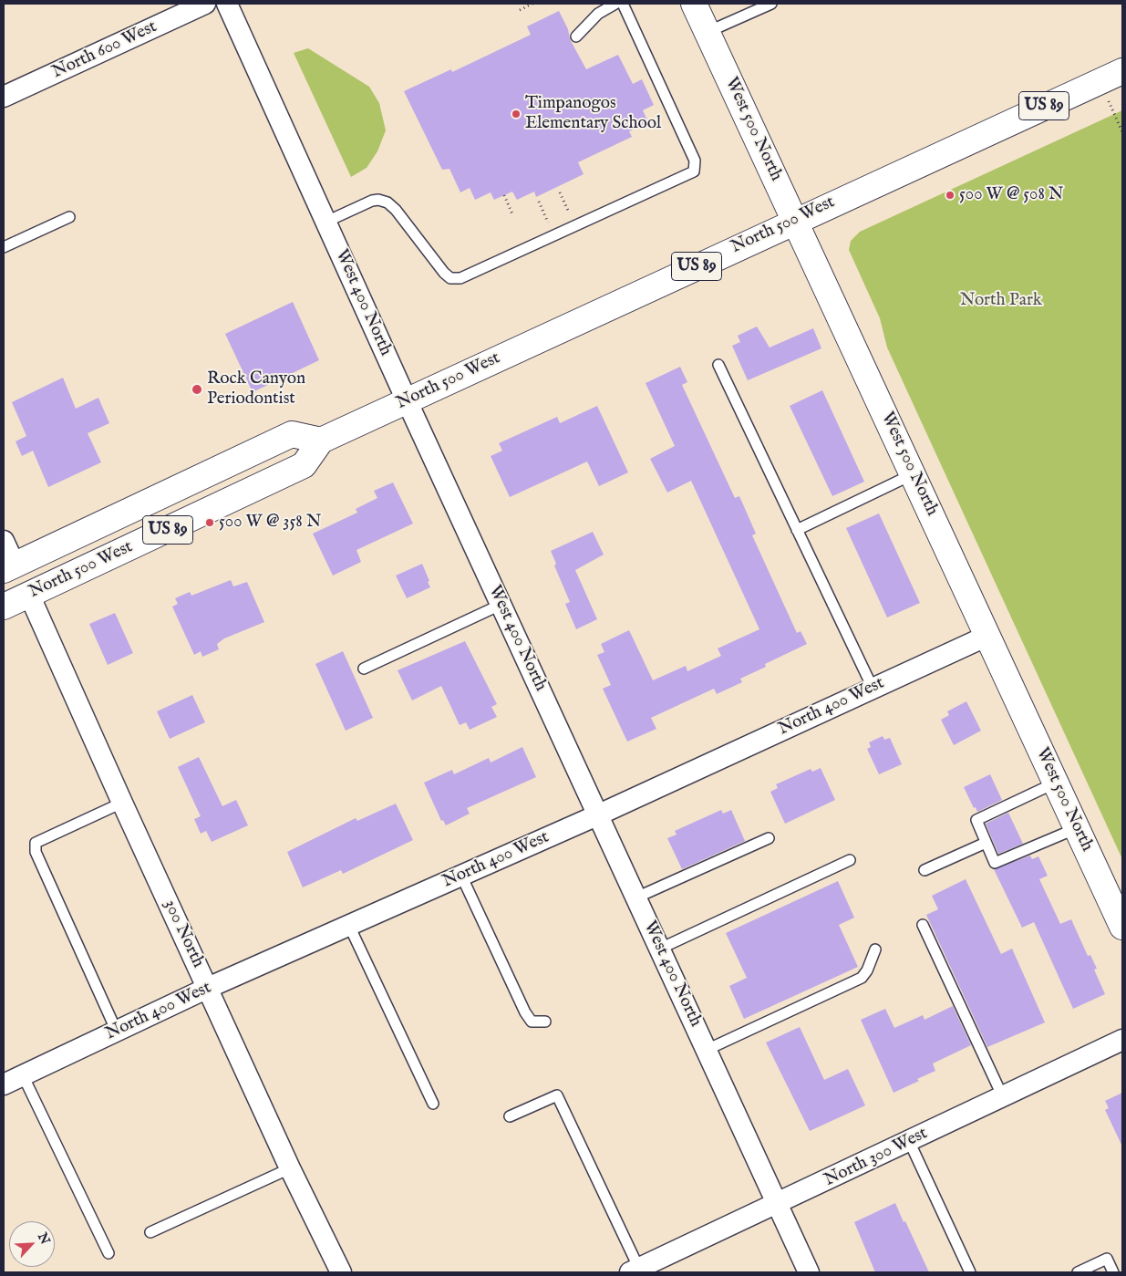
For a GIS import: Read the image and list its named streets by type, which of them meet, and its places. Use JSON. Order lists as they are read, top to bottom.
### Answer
{
  "streets": {
    "main road": ["US 89", "West 500 North", "North 500 West"],
    "street": [
      "North 600 West",
      "West 400 North",
      "North 400 West",
      "300 North",
      "North 300 West"
    ]
  },
  "crossings": [
    ["West 500 North", "North 500 West"],
    ["West 500 North", "North 400 West"],
    ["North 500 West", "West 400 North"],
    ["North 500 West", "300 North"],
    ["West 400 North", "North 400 West"],
    ["West 400 North", "North 300 West"],
    ["North 400 West", "300 North"]
  ],
  "parks": ["North Park"],
  "places": [
    "Timpanogos Elementary School",
    "500 W @ 508 N",
    "Rock Canyon Periodontist",
    "500 W @ 358 N"
  ],
  "north": "top right"
}
